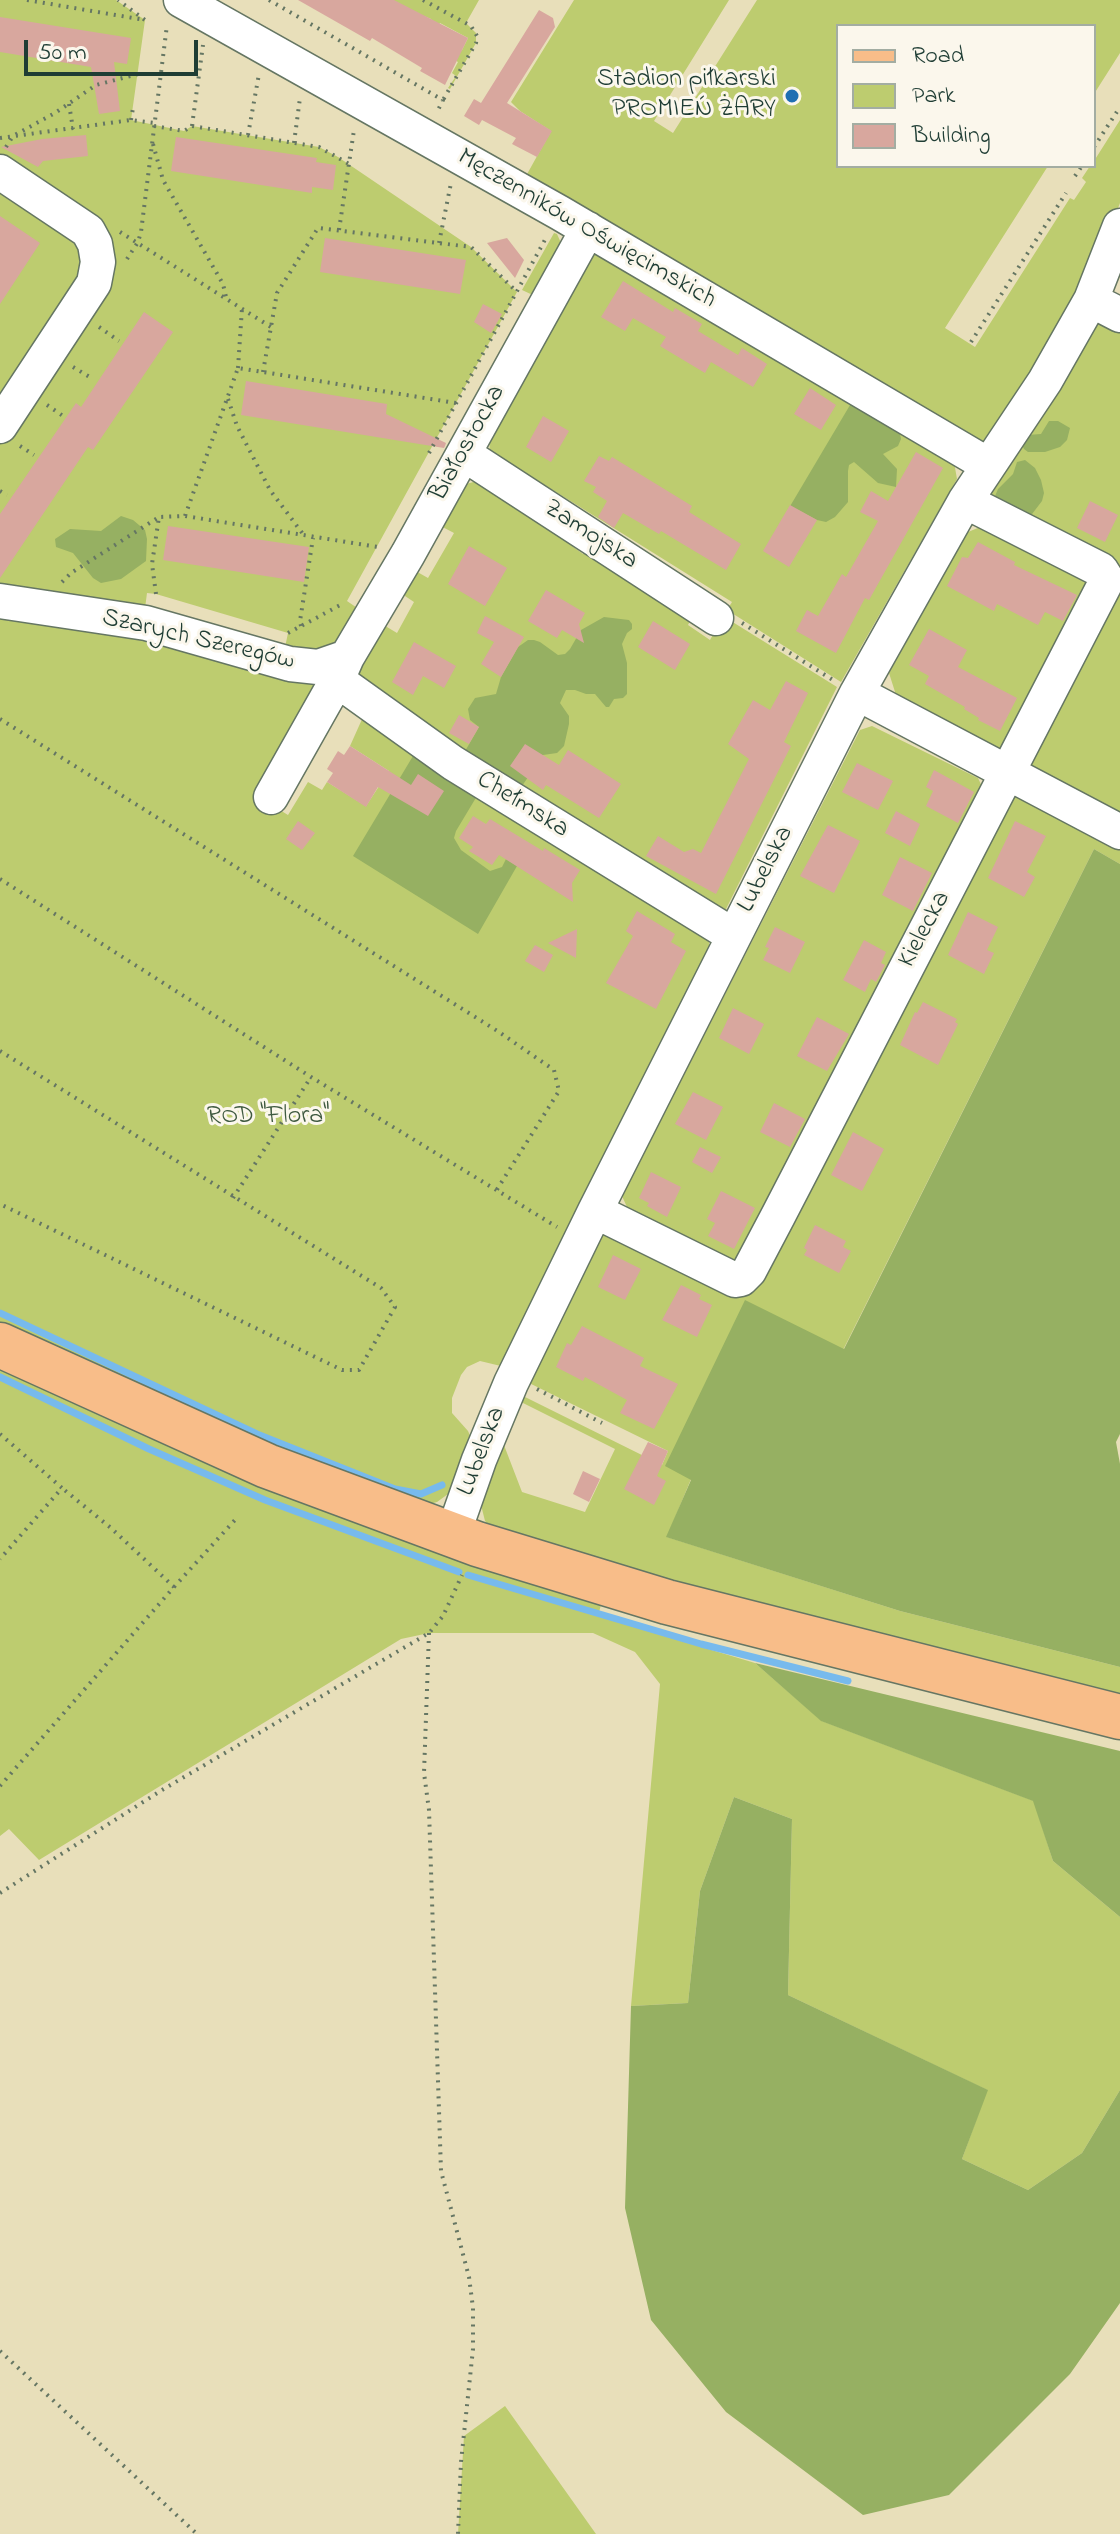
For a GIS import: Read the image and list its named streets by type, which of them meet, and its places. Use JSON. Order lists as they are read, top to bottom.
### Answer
{
  "streets": {
    "street": [
      "Męczenników Oświęcimskich",
      "Białostocka",
      "Zamojska",
      "Szarych Szeregów",
      "Chełmska",
      "Lubelska",
      "Kielecka"
    ]
  },
  "crossings": [
    ["Męczenników Oświęcimskich", "Białostocka"],
    ["Męczenników Oświęcimskich", "Lubelska"],
    ["Białostocka", "Zamojska"],
    ["Białostocka", "Szarych Szeregów"],
    ["Białostocka", "Chełmska"],
    ["Szarych Szeregów", "Chełmska"],
    ["Chełmska", "Lubelska"],
    ["Lubelska", "Kielecka"]
  ],
  "parks": ["ROD \"Flora\""],
  "places": ["Stadion piłkarski PROMIEŃ ŻARY"],
  "legend": ["Road", "Park", "Building"],
  "scale_bar": "50 m"
}
